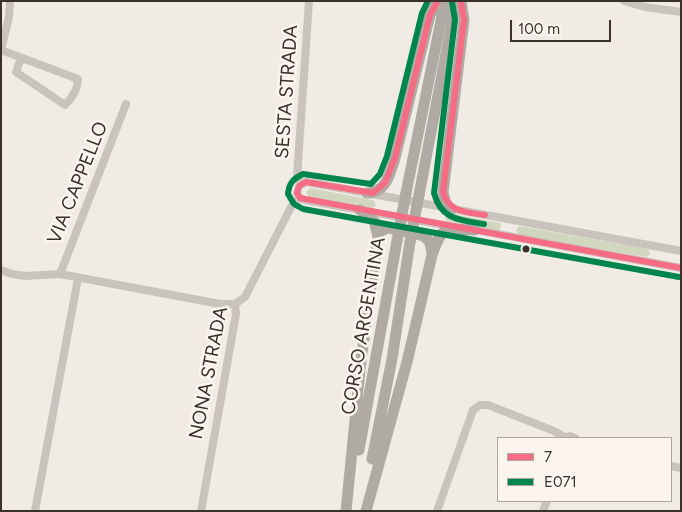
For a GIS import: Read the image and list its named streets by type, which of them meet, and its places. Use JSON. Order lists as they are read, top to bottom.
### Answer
{
  "streets": {
    "highway": ["CORSO ARGENTINA"],
    "street": ["SESTA STRADA", "VIA CAPPELLO", "NONA STRADA"]
  },
  "crossings": [
    ["SESTA STRADA", "NONA STRADA"]
  ],
  "lines": ["transit line 7", "transit line E071"],
  "legend": ["7", "E071"],
  "scale_bar": "100 m"
}
